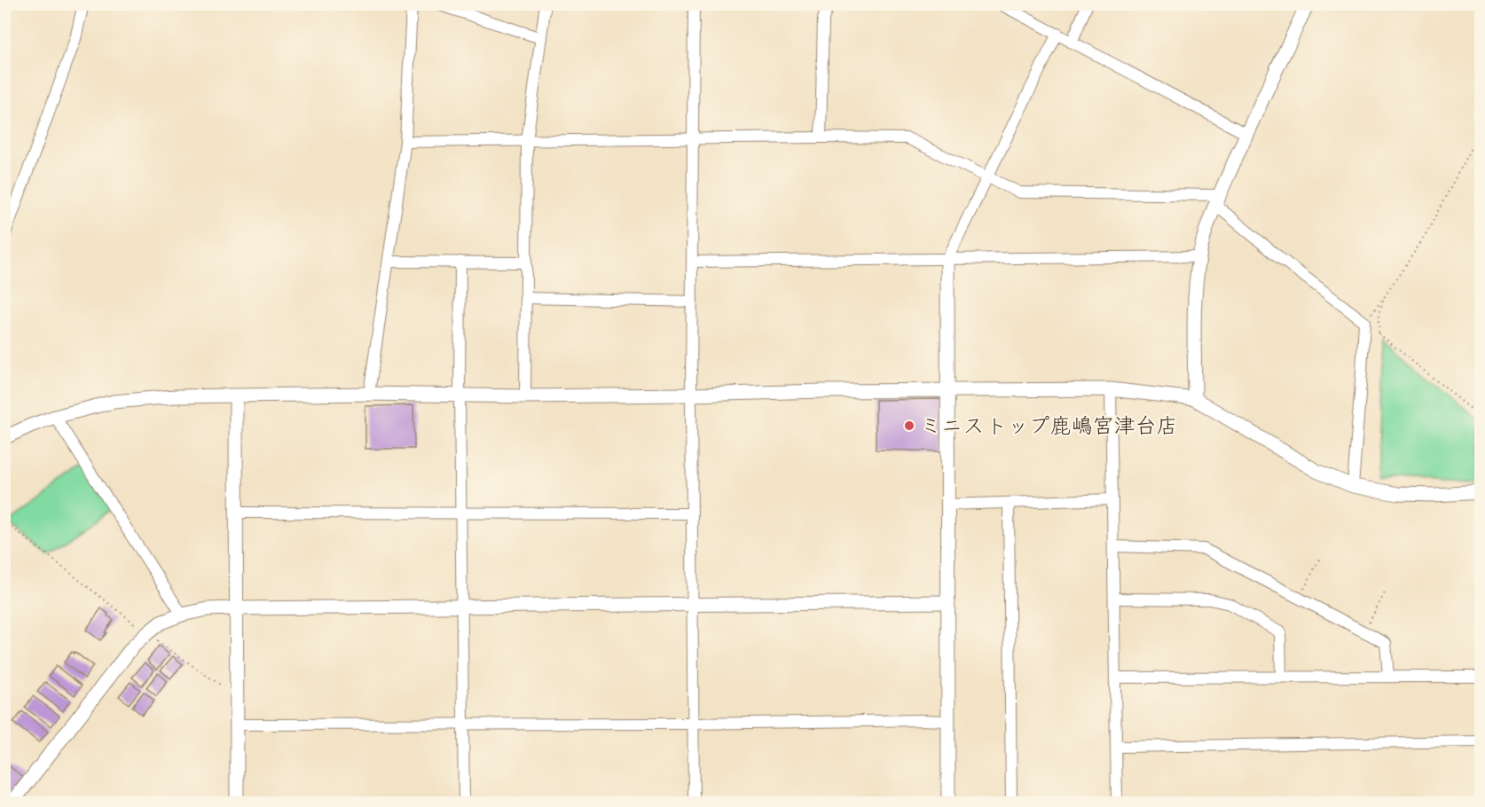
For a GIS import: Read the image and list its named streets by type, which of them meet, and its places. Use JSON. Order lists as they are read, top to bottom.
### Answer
{
  "places": ["ミニストップ鹿嶋宮津台店"]
}
